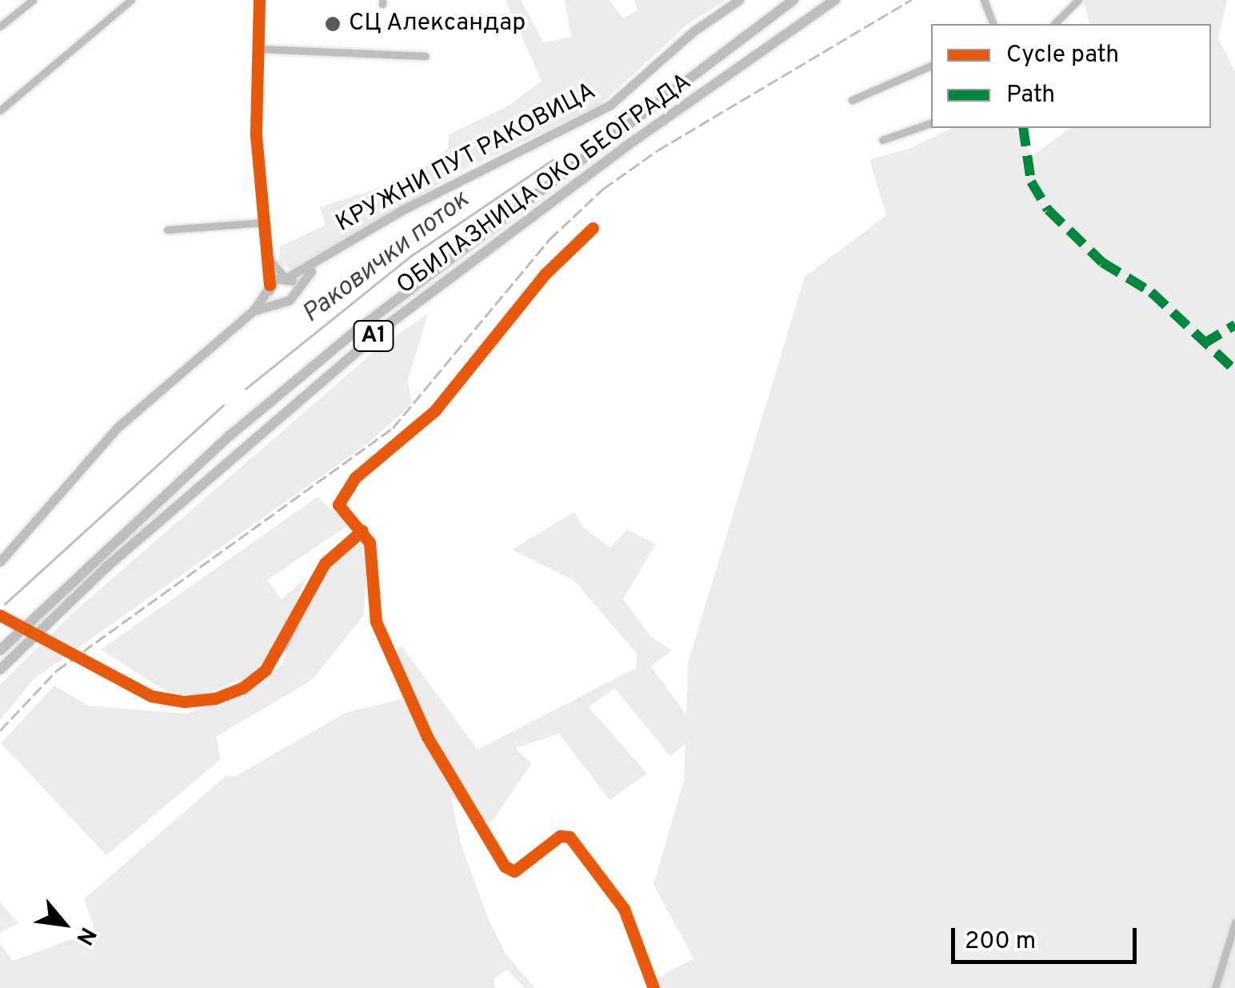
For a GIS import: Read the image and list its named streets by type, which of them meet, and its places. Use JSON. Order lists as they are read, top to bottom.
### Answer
{
  "streets": {
    "highway": ["ОБИЛАЗНИЦА ОКО БЕОГРАДА", "A1"],
    "main road": ["КРУЖНИ ПУТ РАКОВИЦА"]
  },
  "water": ["Раковички поток"],
  "places": ["СЦ Александар"],
  "legend": ["Cycle path", "Path"],
  "scale_bar": "200 m",
  "north": "bottom right"
}
